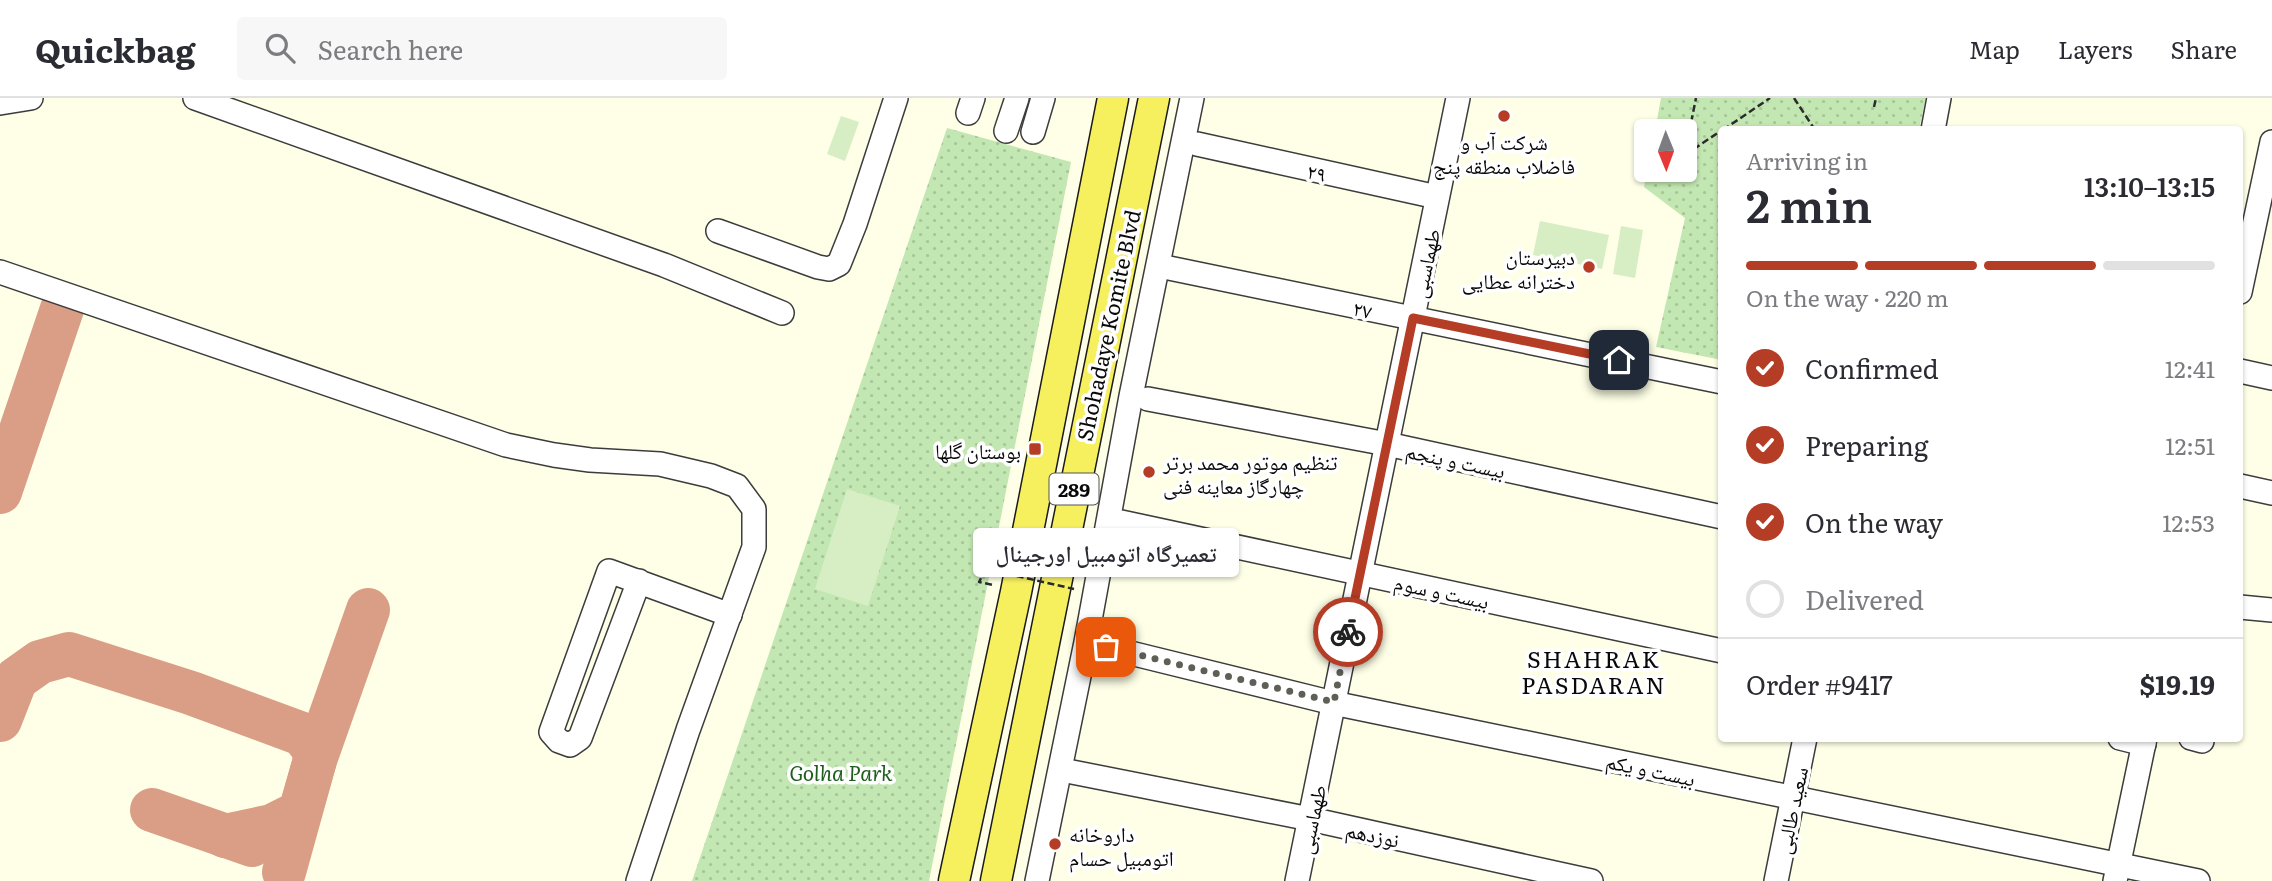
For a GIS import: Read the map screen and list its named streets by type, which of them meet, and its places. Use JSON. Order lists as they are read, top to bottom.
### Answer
{
  "streets": {
    "main road": ["Shohadaye Komite Blvd", "289"],
    "street": [
      "۲۹",
      "طهماسبی",
      "۲۷",
      "بیست و پنجم",
      "بیست و سوم",
      "بیست و یکم",
      "سعید طالبی",
      "نوزدهم"
    ]
  },
  "crossings": [
    ["۲۹", "طهماسبی"],
    ["طهماسبی", "۲۷"],
    ["طهماسبی", "بیست و پنجم"],
    ["طهماسبی", "بیست و سوم"],
    ["طهماسبی", "بیست و یکم"],
    ["طهماسبی", "نوزدهم"],
    ["بیست و یکم", "سعید طالبی"]
  ],
  "districts": ["SHAHRAK PASDARAN"],
  "parks": ["Golha Park"],
  "places": {
    "other": [
      "شرکت آب و فاضلاب منطقه پنج",
      "دبیرستان دخترانه عطایی",
      "تنظیم موتور محمد برتر چهارگاز معاینه فنی",
      "تعمیرگاه اتومبیل اورجینال",
      "داروخانه اتومبیل حسام"
    ],
    "transit": ["بوستان گلها"]
  },
  "north": "bottom",
  "page": {
    "header": "Quickbag",
    "search": "Search here",
    "nav": ["Map", "Layers", "Share"],
    "heading": ["2 min", "Arriving in", "13:10–13:15"],
    "panel": ["Order #9417", "$19.19"],
    "bar": "On the way · 220 m",
    "list": [
      ["Confirmed", "12:41"],
      ["Preparing", "12:51"],
      ["On the way", "12:53"],
      "Delivered"
    ],
    "bubble": "تعمیرگاه اتومبیل اورجینال"
  }
}
